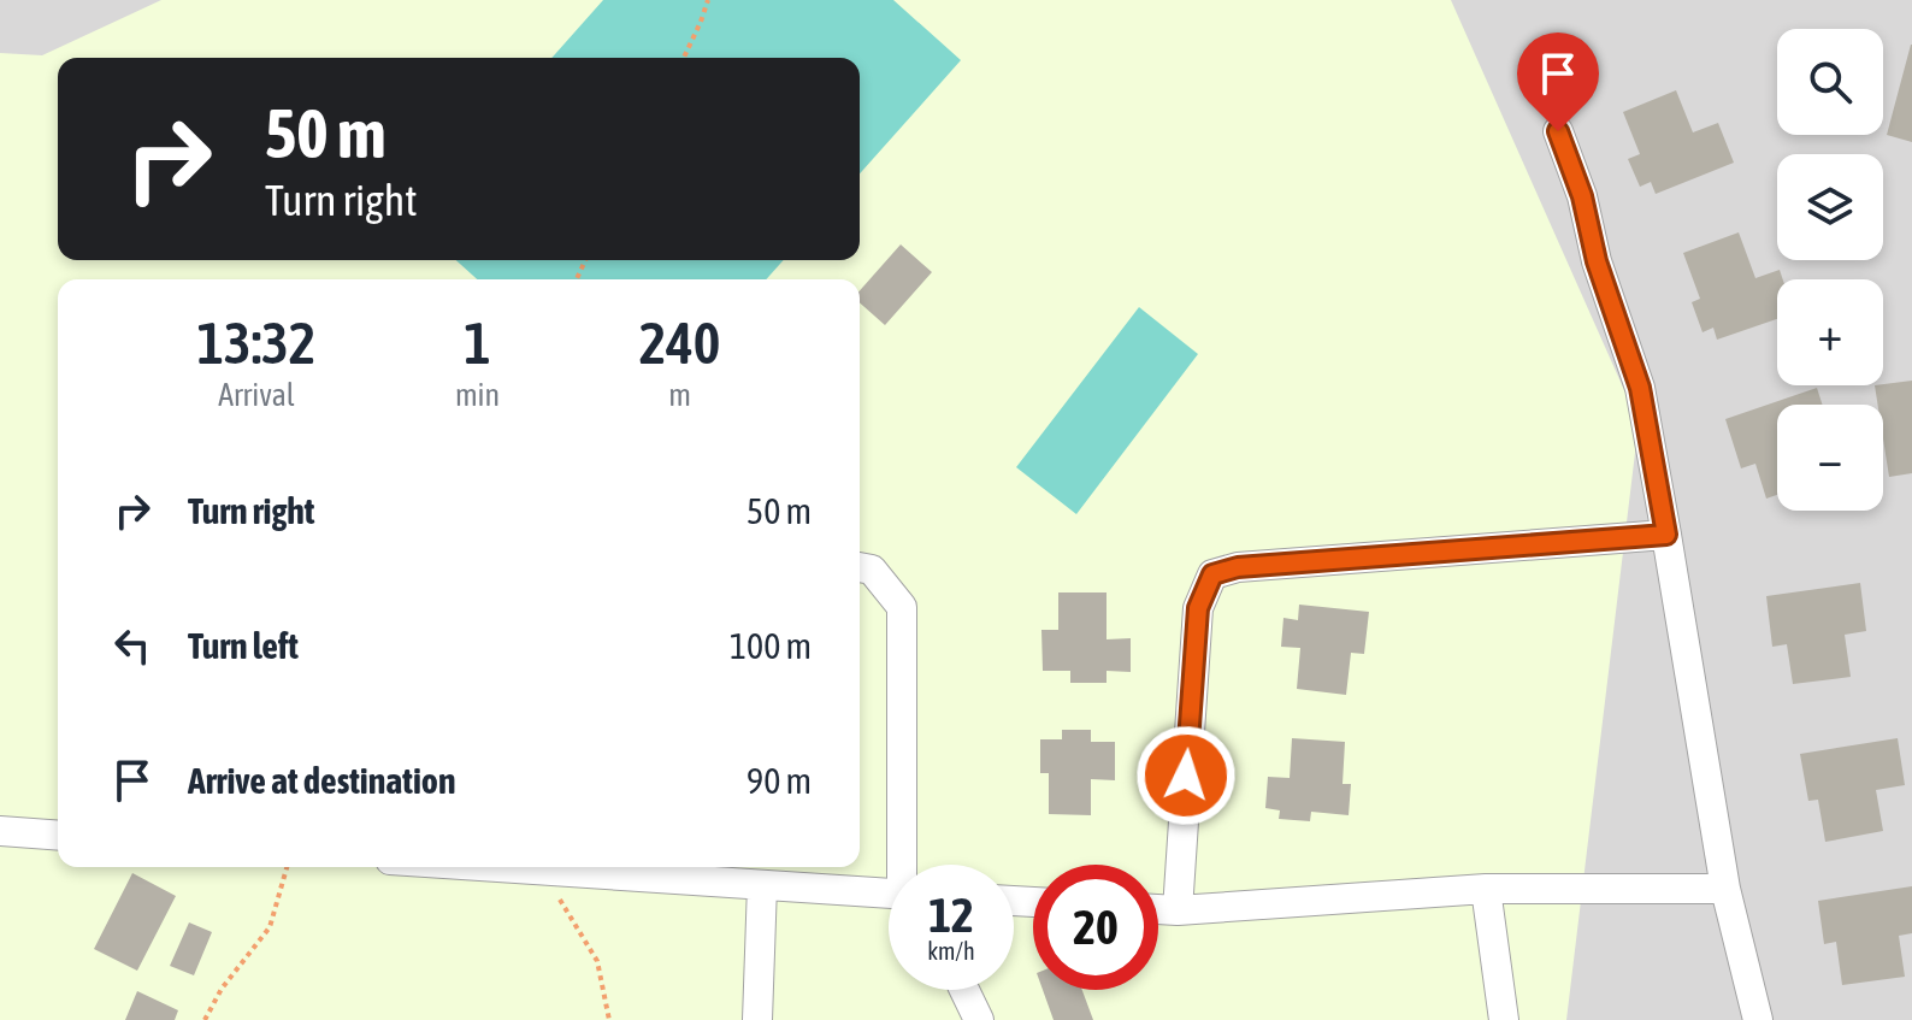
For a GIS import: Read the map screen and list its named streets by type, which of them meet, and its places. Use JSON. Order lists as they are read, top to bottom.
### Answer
{
  "page": {
    "map_buttons": ["+", "−"],
    "turn": ["50 m", "Turn right"],
    "eta": [
      "13:32",
      "Arrival",
      "1",
      "min",
      "240",
      "m"
    ],
    "list": [
      {
        "name": "Turn right",
        "value": "50 m"
      },
      {
        "name": "Turn left",
        "value": "100 m"
      },
      {
        "name": "Arrive at destination",
        "value": "90 m"
      }
    ],
    "speed": "12 km/h",
    "limit": "20"
  }
}
